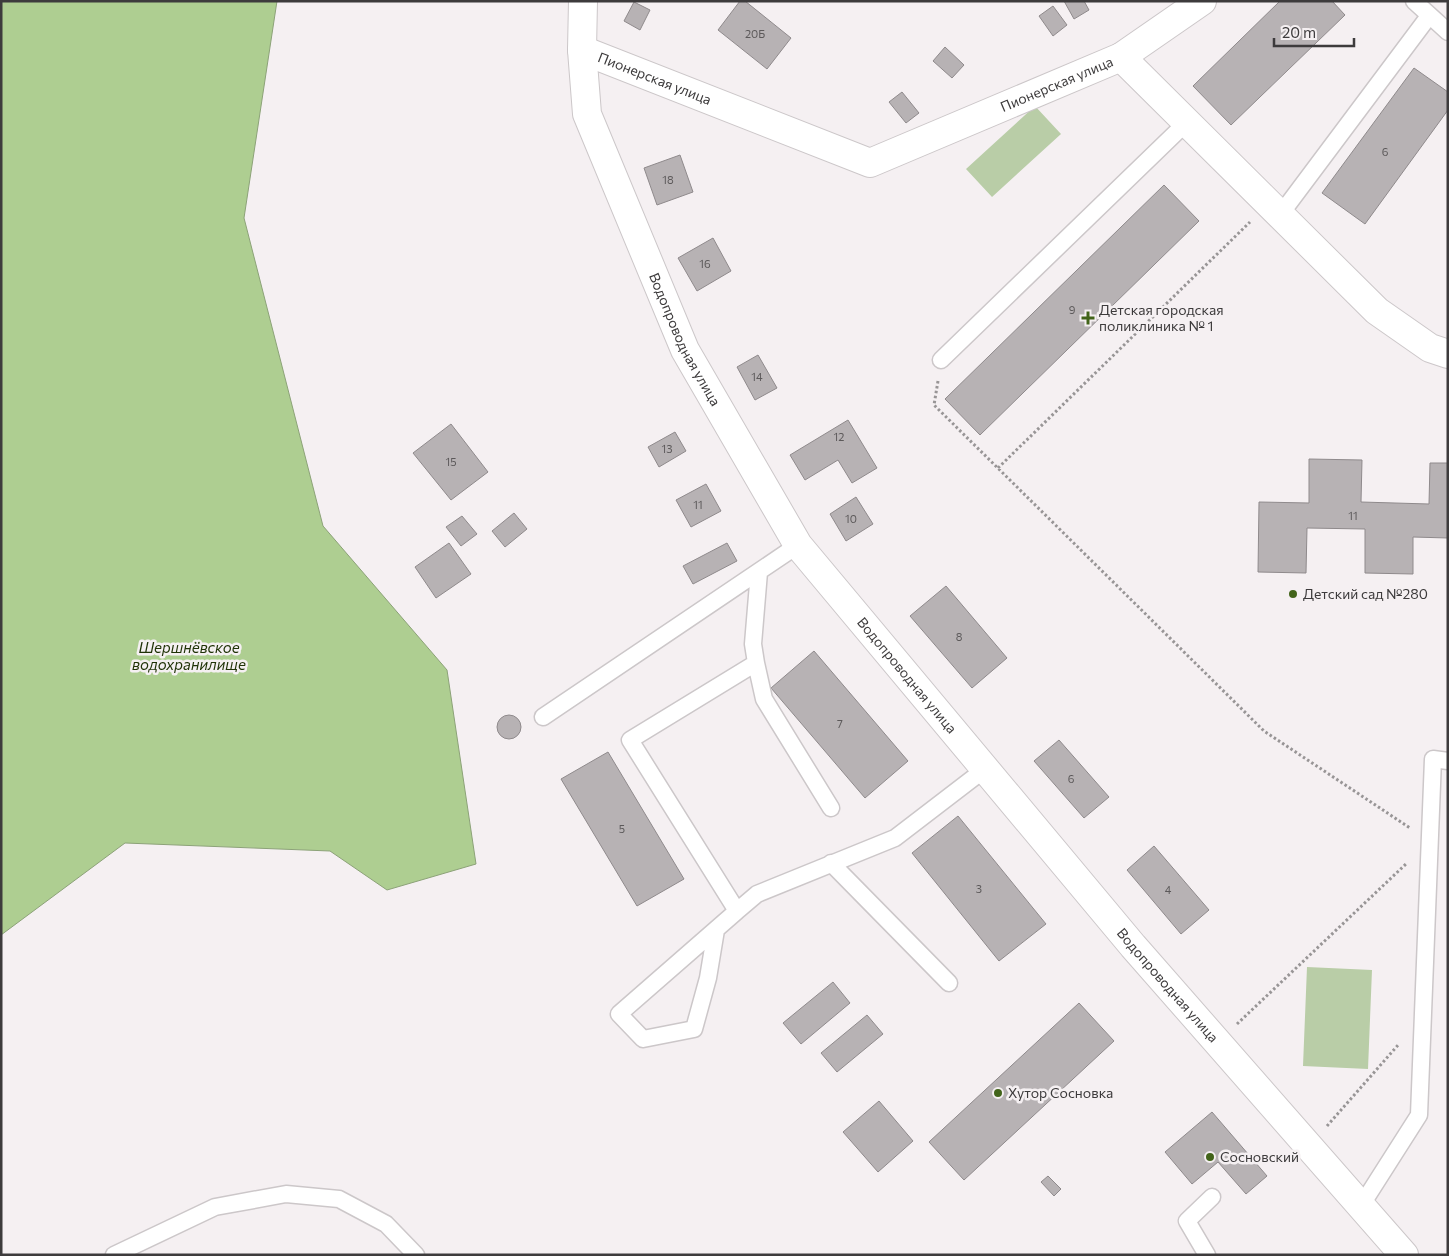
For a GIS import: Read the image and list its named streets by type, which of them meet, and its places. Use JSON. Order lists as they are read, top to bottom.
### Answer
{
  "streets": {
    "street": ["Пионерская улица", "Водопроводная улица"]
  },
  "crossings": [
    ["Пионерская улица", "Водопроводная улица"]
  ],
  "water": ["Шершнёвское водохранилище"],
  "places": {
    "health": ["Детская городская поликлиника № 1"],
    "other": ["Детский сад №280", "Хутор Сосновка", "Сосновский"]
  },
  "house_numbers": [
    "20Б",
    "6",
    "18",
    "16",
    "9",
    "14",
    "12",
    "13",
    "15",
    "11",
    "11",
    "10",
    "8",
    "7",
    "6",
    "5",
    "3",
    "4"
  ],
  "scale_bar": "20 m"
}
